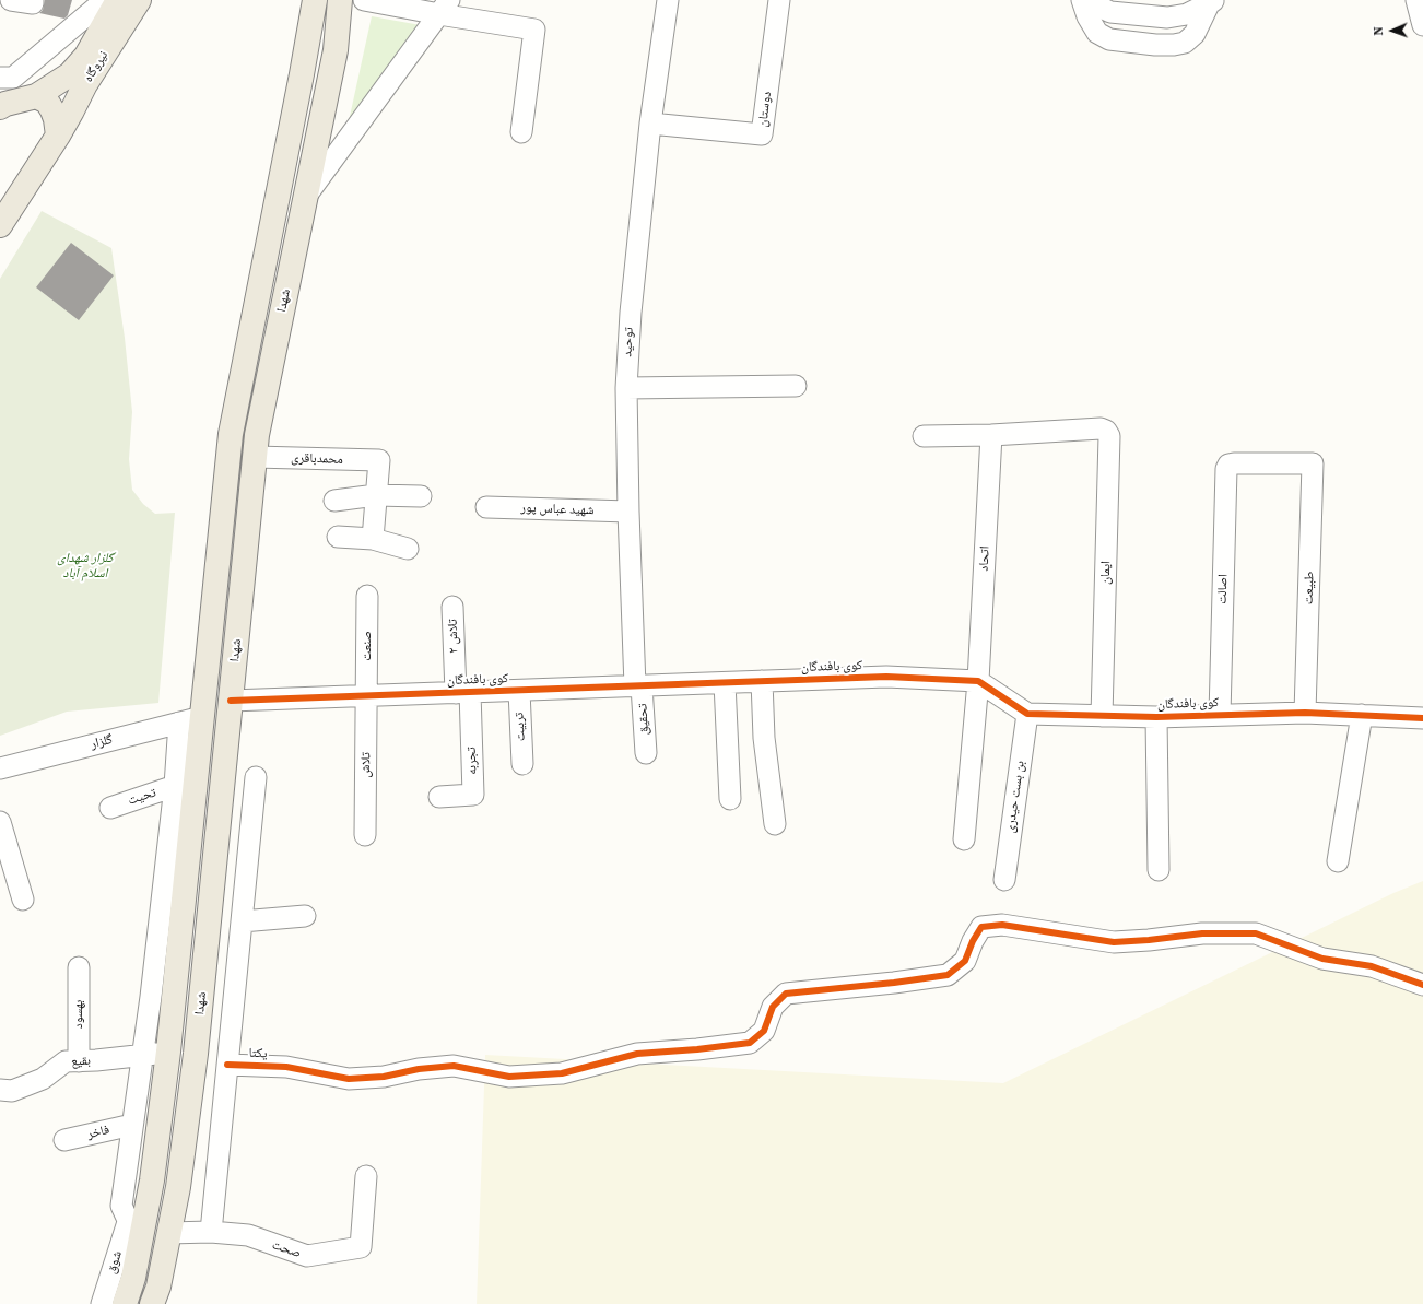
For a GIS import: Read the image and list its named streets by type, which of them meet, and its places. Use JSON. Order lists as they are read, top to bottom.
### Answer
{
  "streets": {
    "main road": ["نیروگاه", "شهدا"],
    "street": [
      "دوستان",
      "توحید",
      "محمدباقری",
      "شهید عباس پور",
      "اتحاد",
      "ایمان",
      "طبیعت",
      "اصالت",
      "تلاش ۲",
      "صنعت",
      "کوی بافندگان",
      "تحقیق",
      "تربیت",
      "گلزار",
      "تجربه",
      "تلاش",
      "تحیت",
      "بن بست حیدری",
      "بهسود",
      "یکتا",
      "بقیع",
      "فاخر",
      "صحت",
      "شوق"
    ]
  },
  "crossings": [
    ["دوستان", "توحید"],
    ["شهدا", "محمدباقری"],
    ["شهدا", "کوی بافندگان"],
    ["شهدا", "گلزار"],
    ["شهدا", "بقیع"],
    ["شهدا", "صحت"],
    ["توحید", "شهید عباس پور"],
    ["توحید", "کوی بافندگان"],
    ["توحید", "تحقیق"],
    ["اتحاد", "ایمان"],
    ["اتحاد", "کوی بافندگان"],
    ["ایمان", "کوی بافندگان"],
    ["طبیعت", "اصالت"],
    ["طبیعت", "کوی بافندگان"],
    ["اصالت", "کوی بافندگان"],
    ["تلاش ۲", "کوی بافندگان"],
    ["تلاش ۲", "تجربه"],
    ["صنعت", "کوی بافندگان"],
    ["صنعت", "تلاش"],
    ["کوی بافندگان", "تحقیق"],
    ["کوی بافندگان", "تربیت"],
    ["کوی بافندگان", "تجربه"],
    ["کوی بافندگان", "تلاش"],
    ["کوی بافندگان", "بن بست حیدری"],
    ["بهسود", "بقیع"]
  ],
  "parks": ["گلزار شهدای اسلام آباد"],
  "north": "left"
}
